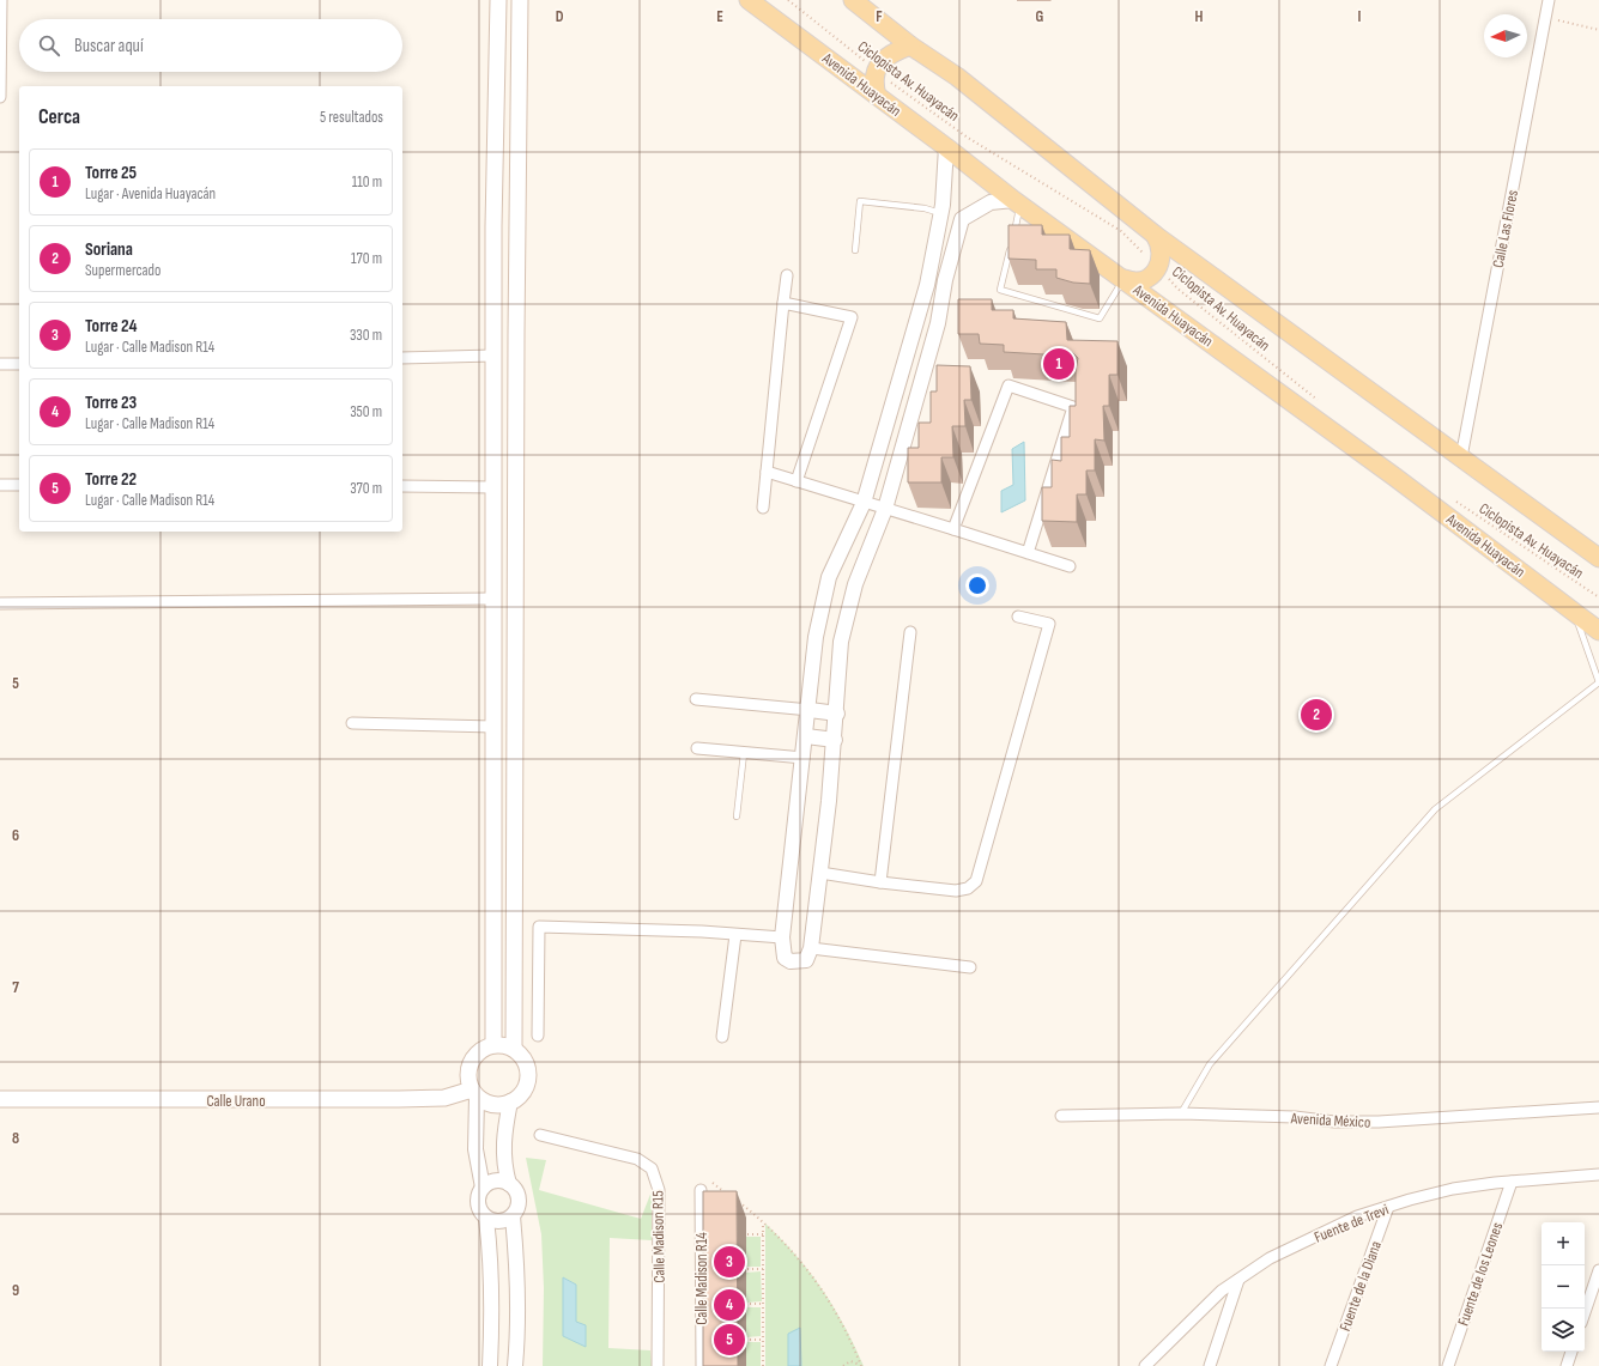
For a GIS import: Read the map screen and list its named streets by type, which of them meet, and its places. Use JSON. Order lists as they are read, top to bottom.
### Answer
{
  "streets": {
    "main road": ["Avenida Huayacán", "Calle Urano"],
    "street": [
      "Calle Las Flores",
      "Avenida México",
      "Fuente de Trevi",
      "Calle Madison R15",
      "Fuente de los Leones",
      "Calle Madison R14",
      "Fuente de la Diana"
    ],
    "path": ["Ciclopista Av. Huayacán"]
  },
  "crossings": [
    ["Fuente de Trevi", "Fuente de los Leones"],
    ["Fuente de Trevi", "Fuente de la Diana"]
  ],
  "north": "left",
  "page": {
    "search": "Buscar aquí",
    "heading": ["Cerca", "5 resultados"],
    "list": [
      {
        "mark": "1",
        "name": "Torre 25",
        "note": "Lugar · Avenida Huayacán",
        "value": "110 m"
      },
      {
        "mark": "2",
        "name": "Soriana",
        "note": "Supermercado",
        "value": "170 m"
      },
      {
        "mark": "3",
        "name": "Torre 24",
        "note": "Lugar · Calle Madison R14",
        "value": "330 m"
      },
      {
        "mark": "4",
        "name": "Torre 23",
        "note": "Lugar · Calle Madison R14",
        "value": "350 m"
      },
      {
        "mark": "5",
        "name": "Torre 22",
        "note": "Lugar · Calle Madison R14",
        "value": "370 m"
      }
    ],
    "pins": [
      "1",
      "2",
      "3",
      "4",
      "5"
    ],
    "map_buttons": ["+", "−"]
  },
  "grid": {
    "columns": [
      "D",
      "E",
      "F",
      "G",
      "H",
      "I"
    ],
    "rows": [
      "5",
      "6",
      "7",
      "8",
      "9"
    ]
  }
}
